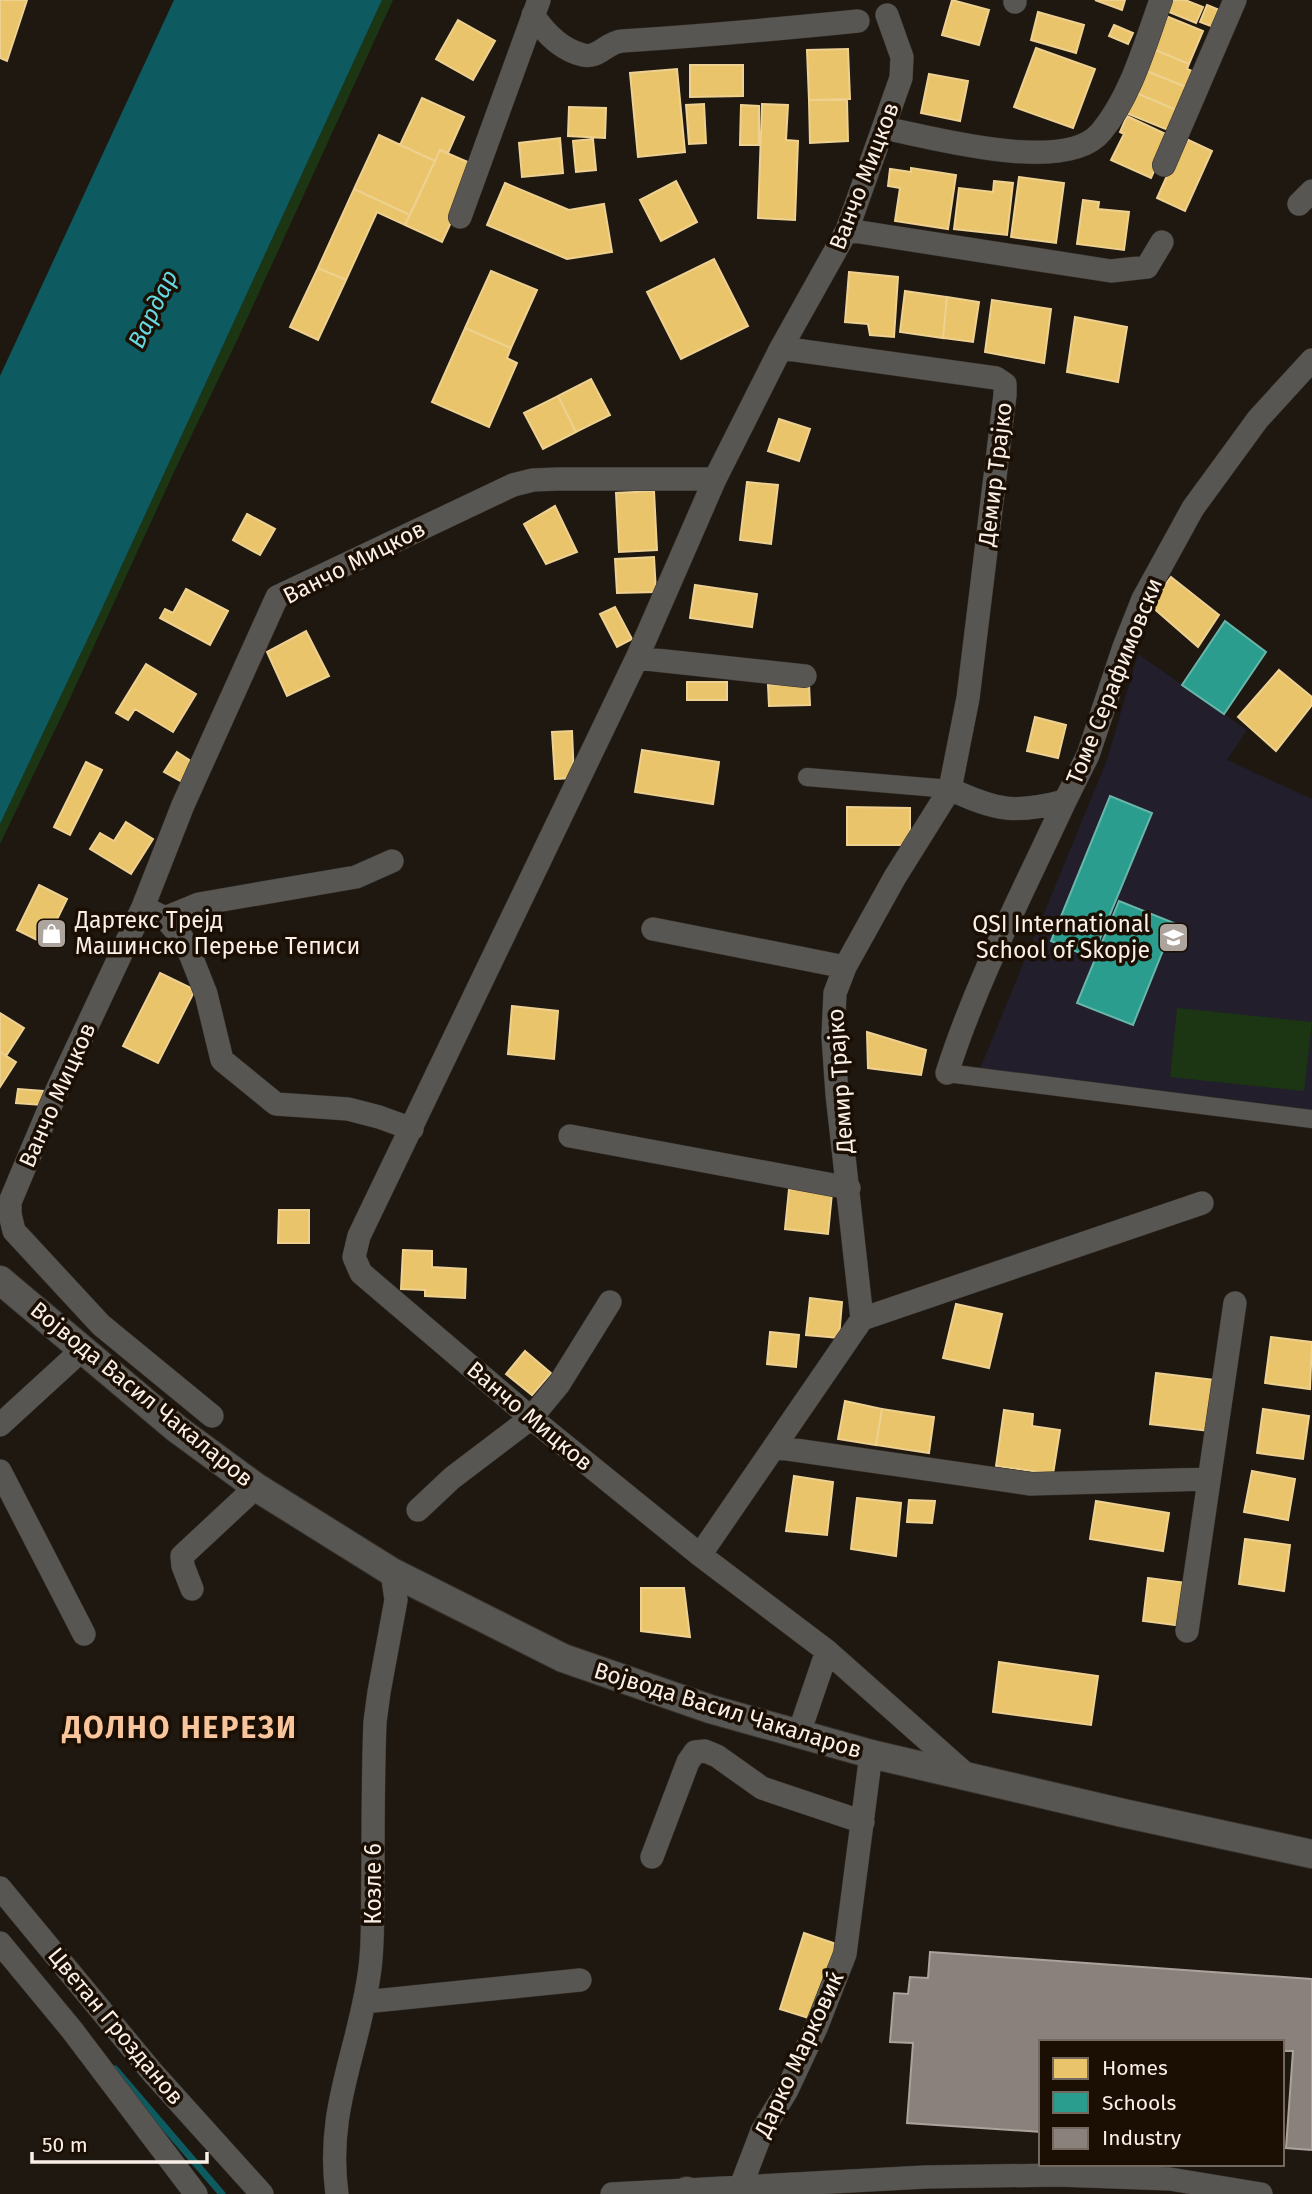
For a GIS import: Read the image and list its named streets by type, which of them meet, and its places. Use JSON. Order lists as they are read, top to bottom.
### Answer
{
  "streets": {
    "street": [
      "Ванчо Мицков",
      "Демир Трајко",
      "Томе Серафимовски",
      "Војвода Васил Чакаларов",
      "Козле 6",
      "Цветан Грозданов",
      "Дарко Марковиќ"
    ]
  },
  "crossings": [
    ["Ванчо Мицков", "Демир Трајко"],
    ["Ванчо Мицков", "Војвода Васил Чакаларов"],
    ["Демир Трајко", "Томе Серафимовски"],
    ["Војвода Васил Чакаларов", "Козле 6"],
    ["Војвода Васил Чакаларов", "Дарко Марковиќ"]
  ],
  "districts": ["ДОЛНО НЕРЕЗИ"],
  "water": ["Вардар"],
  "places": {
    "shop": ["Дартекс Трејд Машинско Перење Теписи"],
    "school or university": ["QSI International School of Skopje"]
  },
  "legend": ["Homes", "Schools", "Industry"],
  "scale_bar": "50 m"
}
